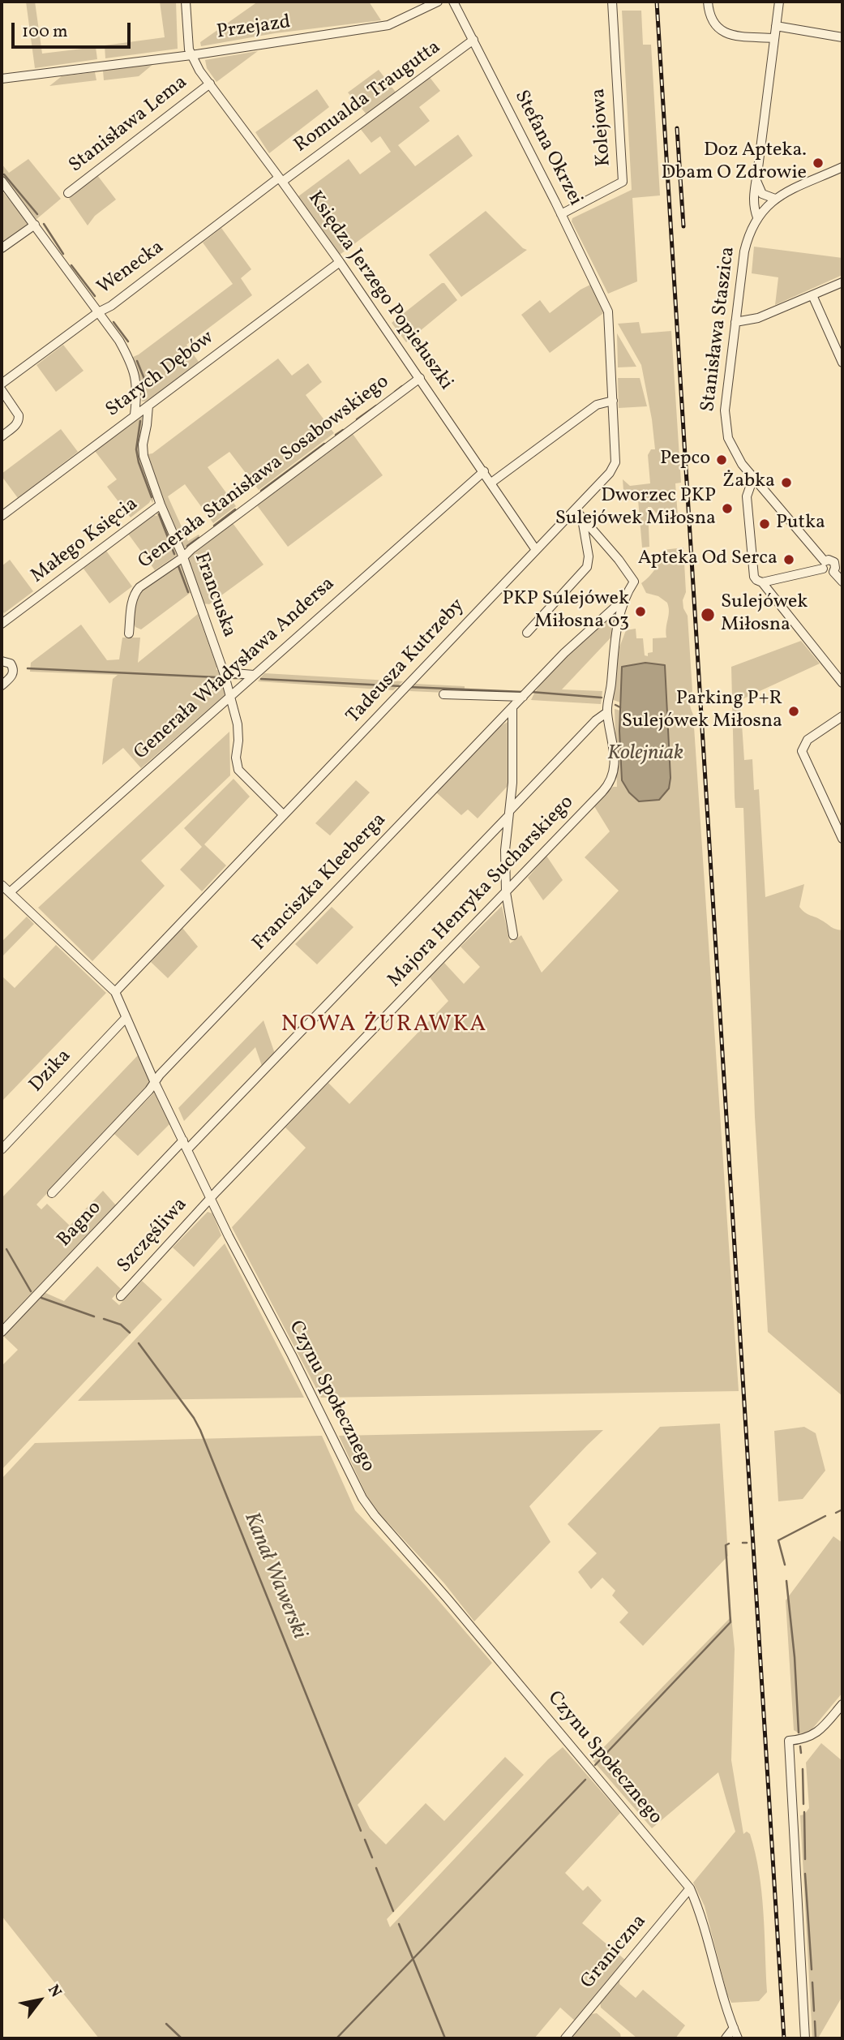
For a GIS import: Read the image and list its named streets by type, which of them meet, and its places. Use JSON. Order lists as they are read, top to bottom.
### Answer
{
  "streets": {
    "street": [
      "Przejazd",
      "Romualda Traugutta",
      "Stanisława Lema",
      "Kolejowa",
      "Stefana Okrzei",
      "Wenecka",
      "Księdza Jerzego Popiełuszki",
      "Stanisława Staszica",
      "Starych Dębów",
      "Generała Stanisława Sosabowskiego",
      "Małego Księcia",
      "Francuska",
      "Tadeusza Kutrzeby",
      "Generała Władysława Andersa",
      "Franciszka Kleeberga",
      "Majora Henryka Sucharskiego",
      "Dzika",
      "Bagno",
      "Szczęśliwa",
      "Czynu Społecznego",
      "Graniczna"
    ]
  },
  "crossings": [
    ["Przejazd", "Księdza Jerzego Popiełuszki"],
    ["Romualda Traugutta", "Stefana Okrzei"],
    ["Romualda Traugutta", "Wenecka"],
    ["Romualda Traugutta", "Księdza Jerzego Popiełuszki"],
    ["Stanisława Lema", "Księdza Jerzego Popiełuszki"],
    ["Kolejowa", "Stefana Okrzei"],
    ["Stefana Okrzei", "Tadeusza Kutrzeby"],
    ["Wenecka", "Księdza Jerzego Popiełuszki"],
    ["Księdza Jerzego Popiełuszki", "Starych Dębów"],
    ["Księdza Jerzego Popiełuszki", "Generała Stanisława Sosabowskiego"],
    ["Księdza Jerzego Popiełuszki", "Tadeusza Kutrzeby"],
    ["Księdza Jerzego Popiełuszki", "Generała Władysława Andersa"],
    ["Starych Dębów", "Francuska"],
    ["Generała Stanisława Sosabowskiego", "Francuska"],
    ["Małego Księcia", "Francuska"],
    ["Francuska", "Tadeusza Kutrzeby"],
    ["Francuska", "Generała Władysława Andersa"],
    ["Tadeusza Kutrzeby", "Czynu Społecznego"],
    ["Generała Władysława Andersa", "Czynu Społecznego"],
    ["Franciszka Kleeberga", "Majora Henryka Sucharskiego"],
    ["Franciszka Kleeberga", "Czynu Społecznego"],
    ["Majora Henryka Sucharskiego", "Szczęśliwa"],
    ["Majora Henryka Sucharskiego", "Czynu Społecznego"],
    ["Dzika", "Czynu Społecznego"],
    ["Bagno", "Czynu Społecznego"],
    ["Szczęśliwa", "Czynu Społecznego"],
    ["Czynu Społecznego", "Graniczna"]
  ],
  "districts": ["NOWA ŻURAWKA"],
  "water": ["Kolejniak", "Kanał Wawerski"],
  "places": [
    "Doz Apteka. Dbam O Zdrowie",
    "Pepco",
    "Żabka",
    "Dworzec PKP Sulejówek Miłosna",
    "Putka",
    "Apteka Od Serca",
    "PKP Sulejówek Miłosna 03",
    "Sulejówek Miłosna",
    "Parking P+R Sulejówek Miłosna"
  ],
  "scale_bar": "100 m",
  "north": "top right"
}
